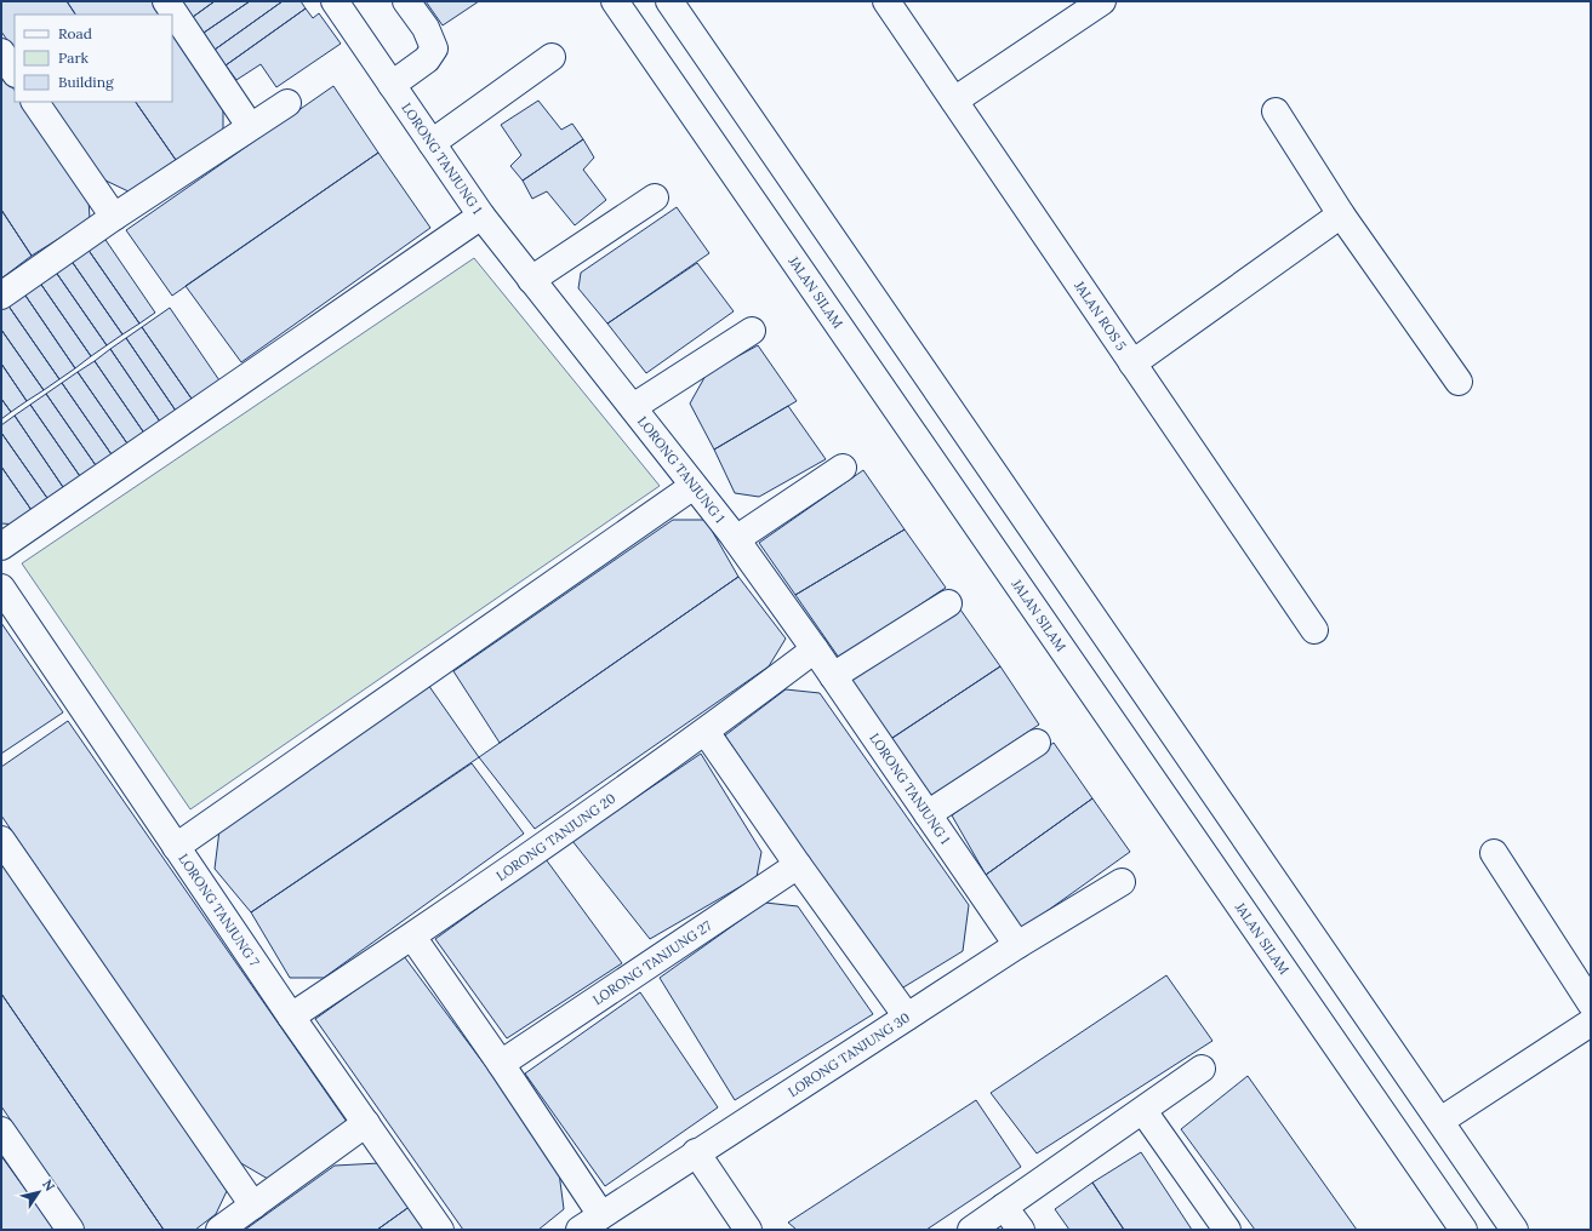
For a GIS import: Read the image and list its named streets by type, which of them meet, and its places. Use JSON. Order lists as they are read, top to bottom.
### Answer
{
  "streets": {
    "main road": [
      "LORONG TANJUNG 1",
      "JALAN SILAM",
      "JALAN ROS 5",
      "LORONG TANJUNG 20",
      "LORONG TANJUNG 7",
      "LORONG TANJUNG 27",
      "LORONG TANJUNG 30"
    ]
  },
  "crossings": [
    ["LORONG TANJUNG 1", "LORONG TANJUNG 20"],
    ["LORONG TANJUNG 1", "LORONG TANJUNG 30"],
    ["LORONG TANJUNG 20", "LORONG TANJUNG 7"]
  ],
  "legend": ["Road", "Park", "Building"],
  "north": "top right"
}
